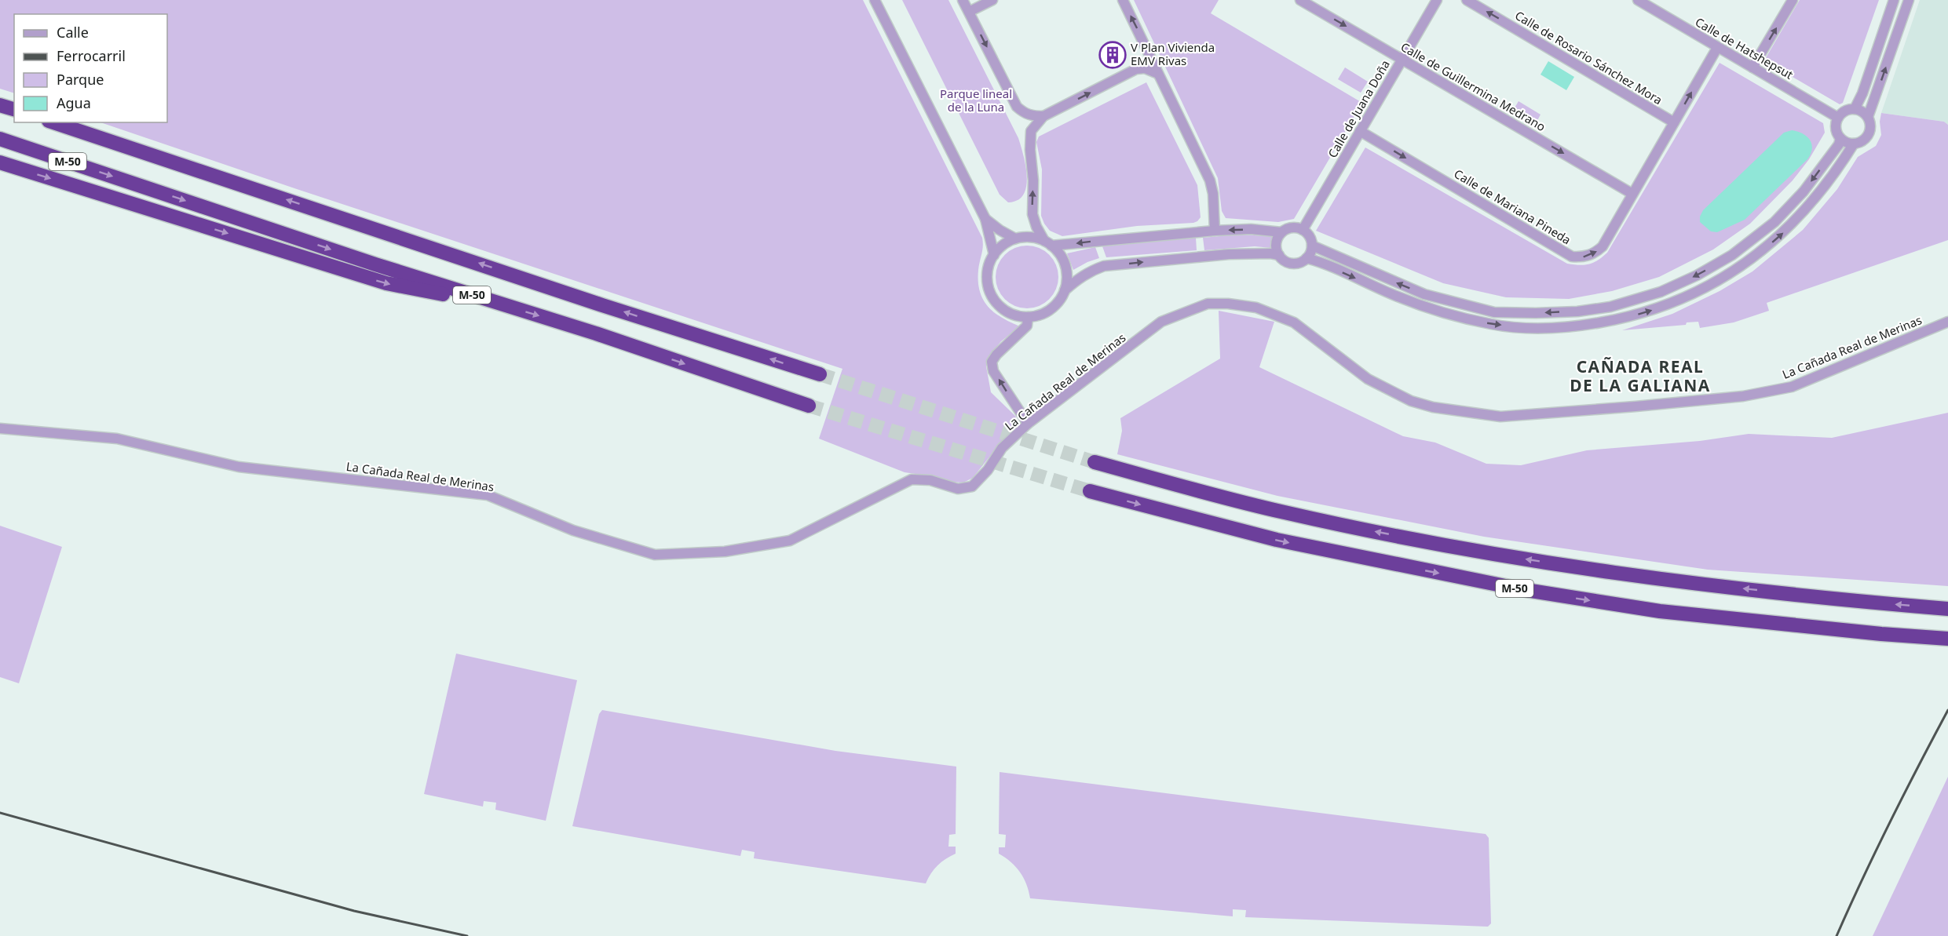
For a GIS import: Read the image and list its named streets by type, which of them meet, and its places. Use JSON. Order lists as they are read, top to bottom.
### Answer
{
  "streets": {
    "highway": ["M-50"],
    "street": [
      "Calle de Hatshepsut",
      "Calle de Rosario Sánchez Mora",
      "Calle de Guillermina Medrano",
      "Calle de Juana Doña",
      "Calle de Mariana Pineda",
      "La Cañada Real de Merinas"
    ]
  },
  "crossings": [
    ["Calle de Hatshepsut", "Calle de Mariana Pineda"],
    ["Calle de Rosario Sánchez Mora", "Calle de Mariana Pineda"],
    ["Calle de Guillermina Medrano", "Calle de Juana Doña"],
    ["Calle de Guillermina Medrano", "Calle de Mariana Pineda"],
    ["Calle de Juana Doña", "Calle de Mariana Pineda"]
  ],
  "one_way": ["Calle de Rosario Sánchez Mora", "Calle de Guillermina Medrano"],
  "districts": ["CAÑADA REAL DE LA GALIANA"],
  "parks": ["Parque lineal de la Luna"],
  "places": {
    "building": ["V Plan Vivienda EMV Rivas"]
  },
  "legend": [
    "Calle",
    "Ferrocarril",
    "Parque",
    "Agua"
  ]
}
